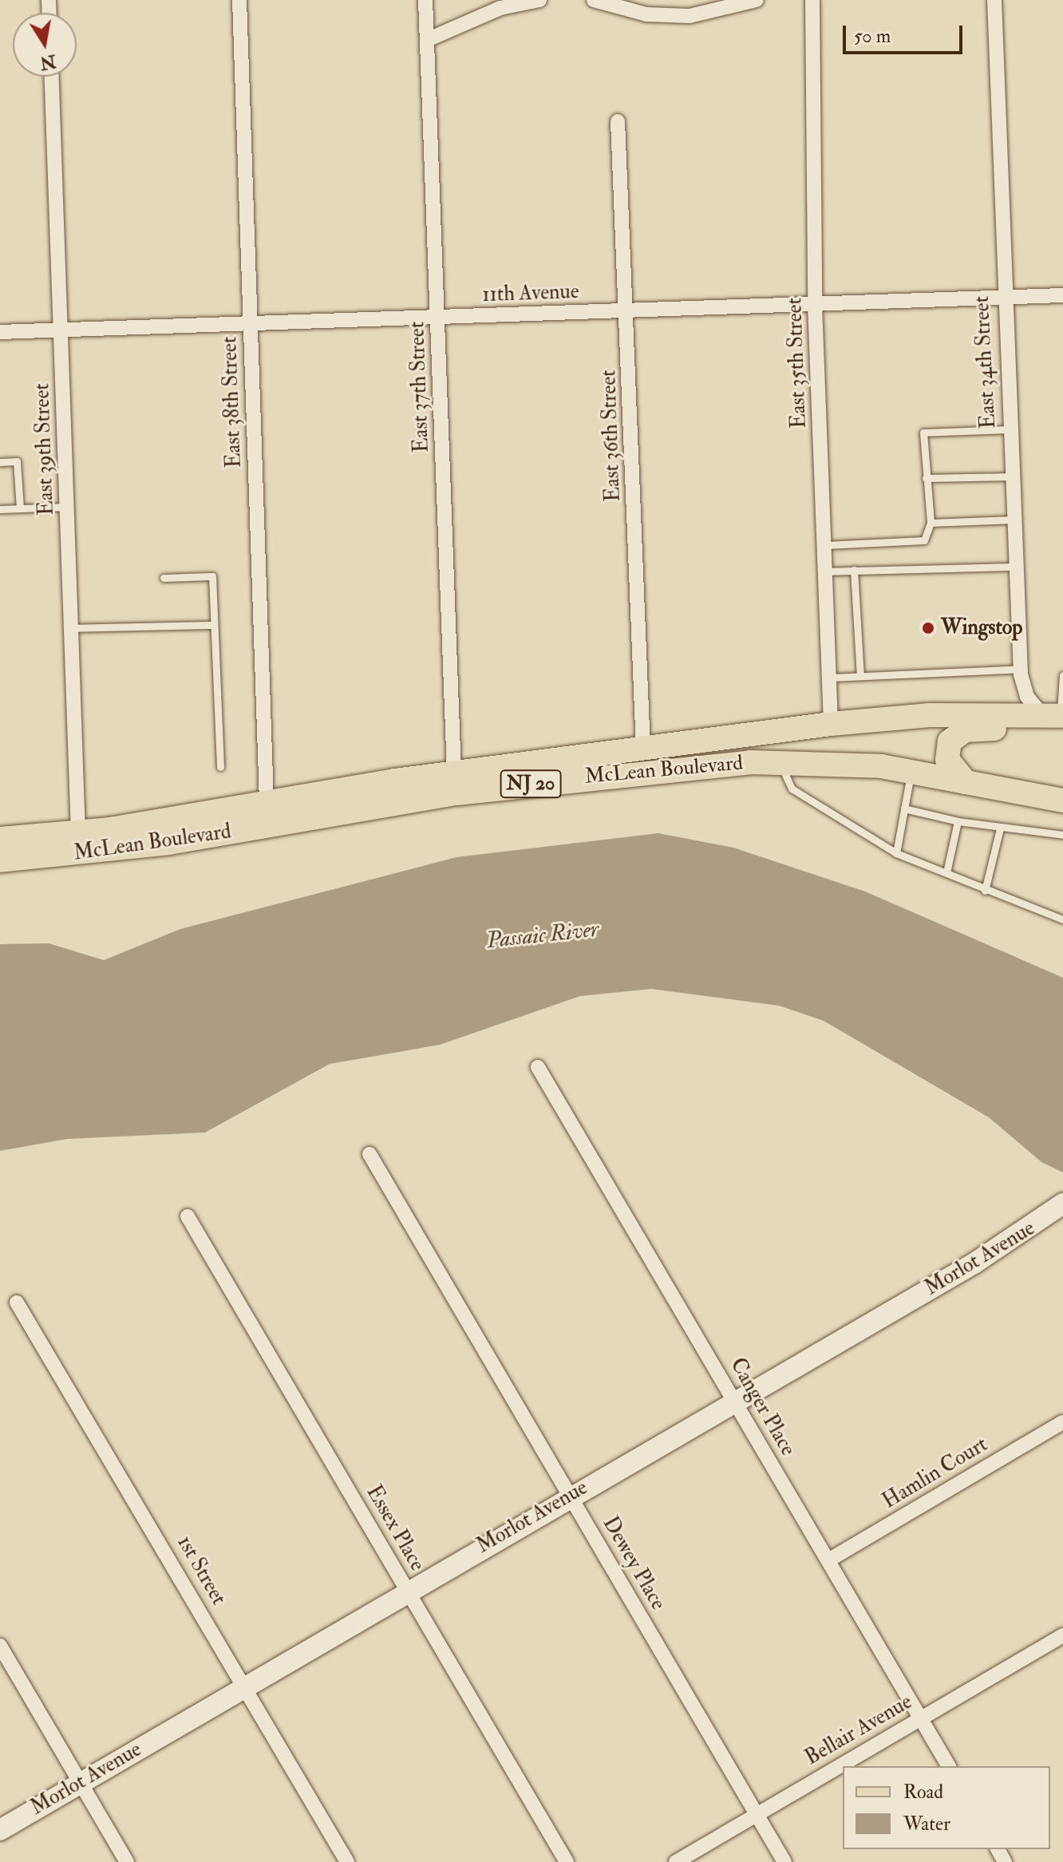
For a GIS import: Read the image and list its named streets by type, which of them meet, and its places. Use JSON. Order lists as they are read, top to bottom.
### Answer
{
  "streets": {
    "main road": ["McLean Boulevard", "NJ 20", "Morlot Avenue"],
    "street": [
      "11th Avenue",
      "East 34th Street",
      "East 35th Street",
      "East 37th Street",
      "East 38th Street",
      "East 36th Street",
      "East 39th Street",
      "Canger Place",
      "Hamlin Court",
      "Essex Place",
      "Dewey Place",
      "1st Street",
      "Bellair Avenue"
    ]
  },
  "crossings": [
    ["11th Avenue", "East 34th Street"],
    ["11th Avenue", "East 35th Street"],
    ["11th Avenue", "East 37th Street"],
    ["11th Avenue", "East 38th Street"],
    ["11th Avenue", "East 36th Street"],
    ["11th Avenue", "East 39th Street"],
    ["East 34th Street", "McLean Boulevard"],
    ["East 35th Street", "McLean Boulevard"],
    ["East 37th Street", "McLean Boulevard"],
    ["East 38th Street", "McLean Boulevard"],
    ["East 36th Street", "McLean Boulevard"],
    ["East 39th Street", "McLean Boulevard"],
    ["Morlot Avenue", "Canger Place"],
    ["Morlot Avenue", "Essex Place"],
    ["Morlot Avenue", "Dewey Place"],
    ["Morlot Avenue", "1st Street"],
    ["Canger Place", "Hamlin Court"],
    ["Canger Place", "Bellair Avenue"],
    ["Dewey Place", "Bellair Avenue"]
  ],
  "water": ["Passaic River"],
  "places": ["Wingstop"],
  "legend": ["Road", "Water"],
  "scale_bar": "50 m",
  "north": "bottom"
}
